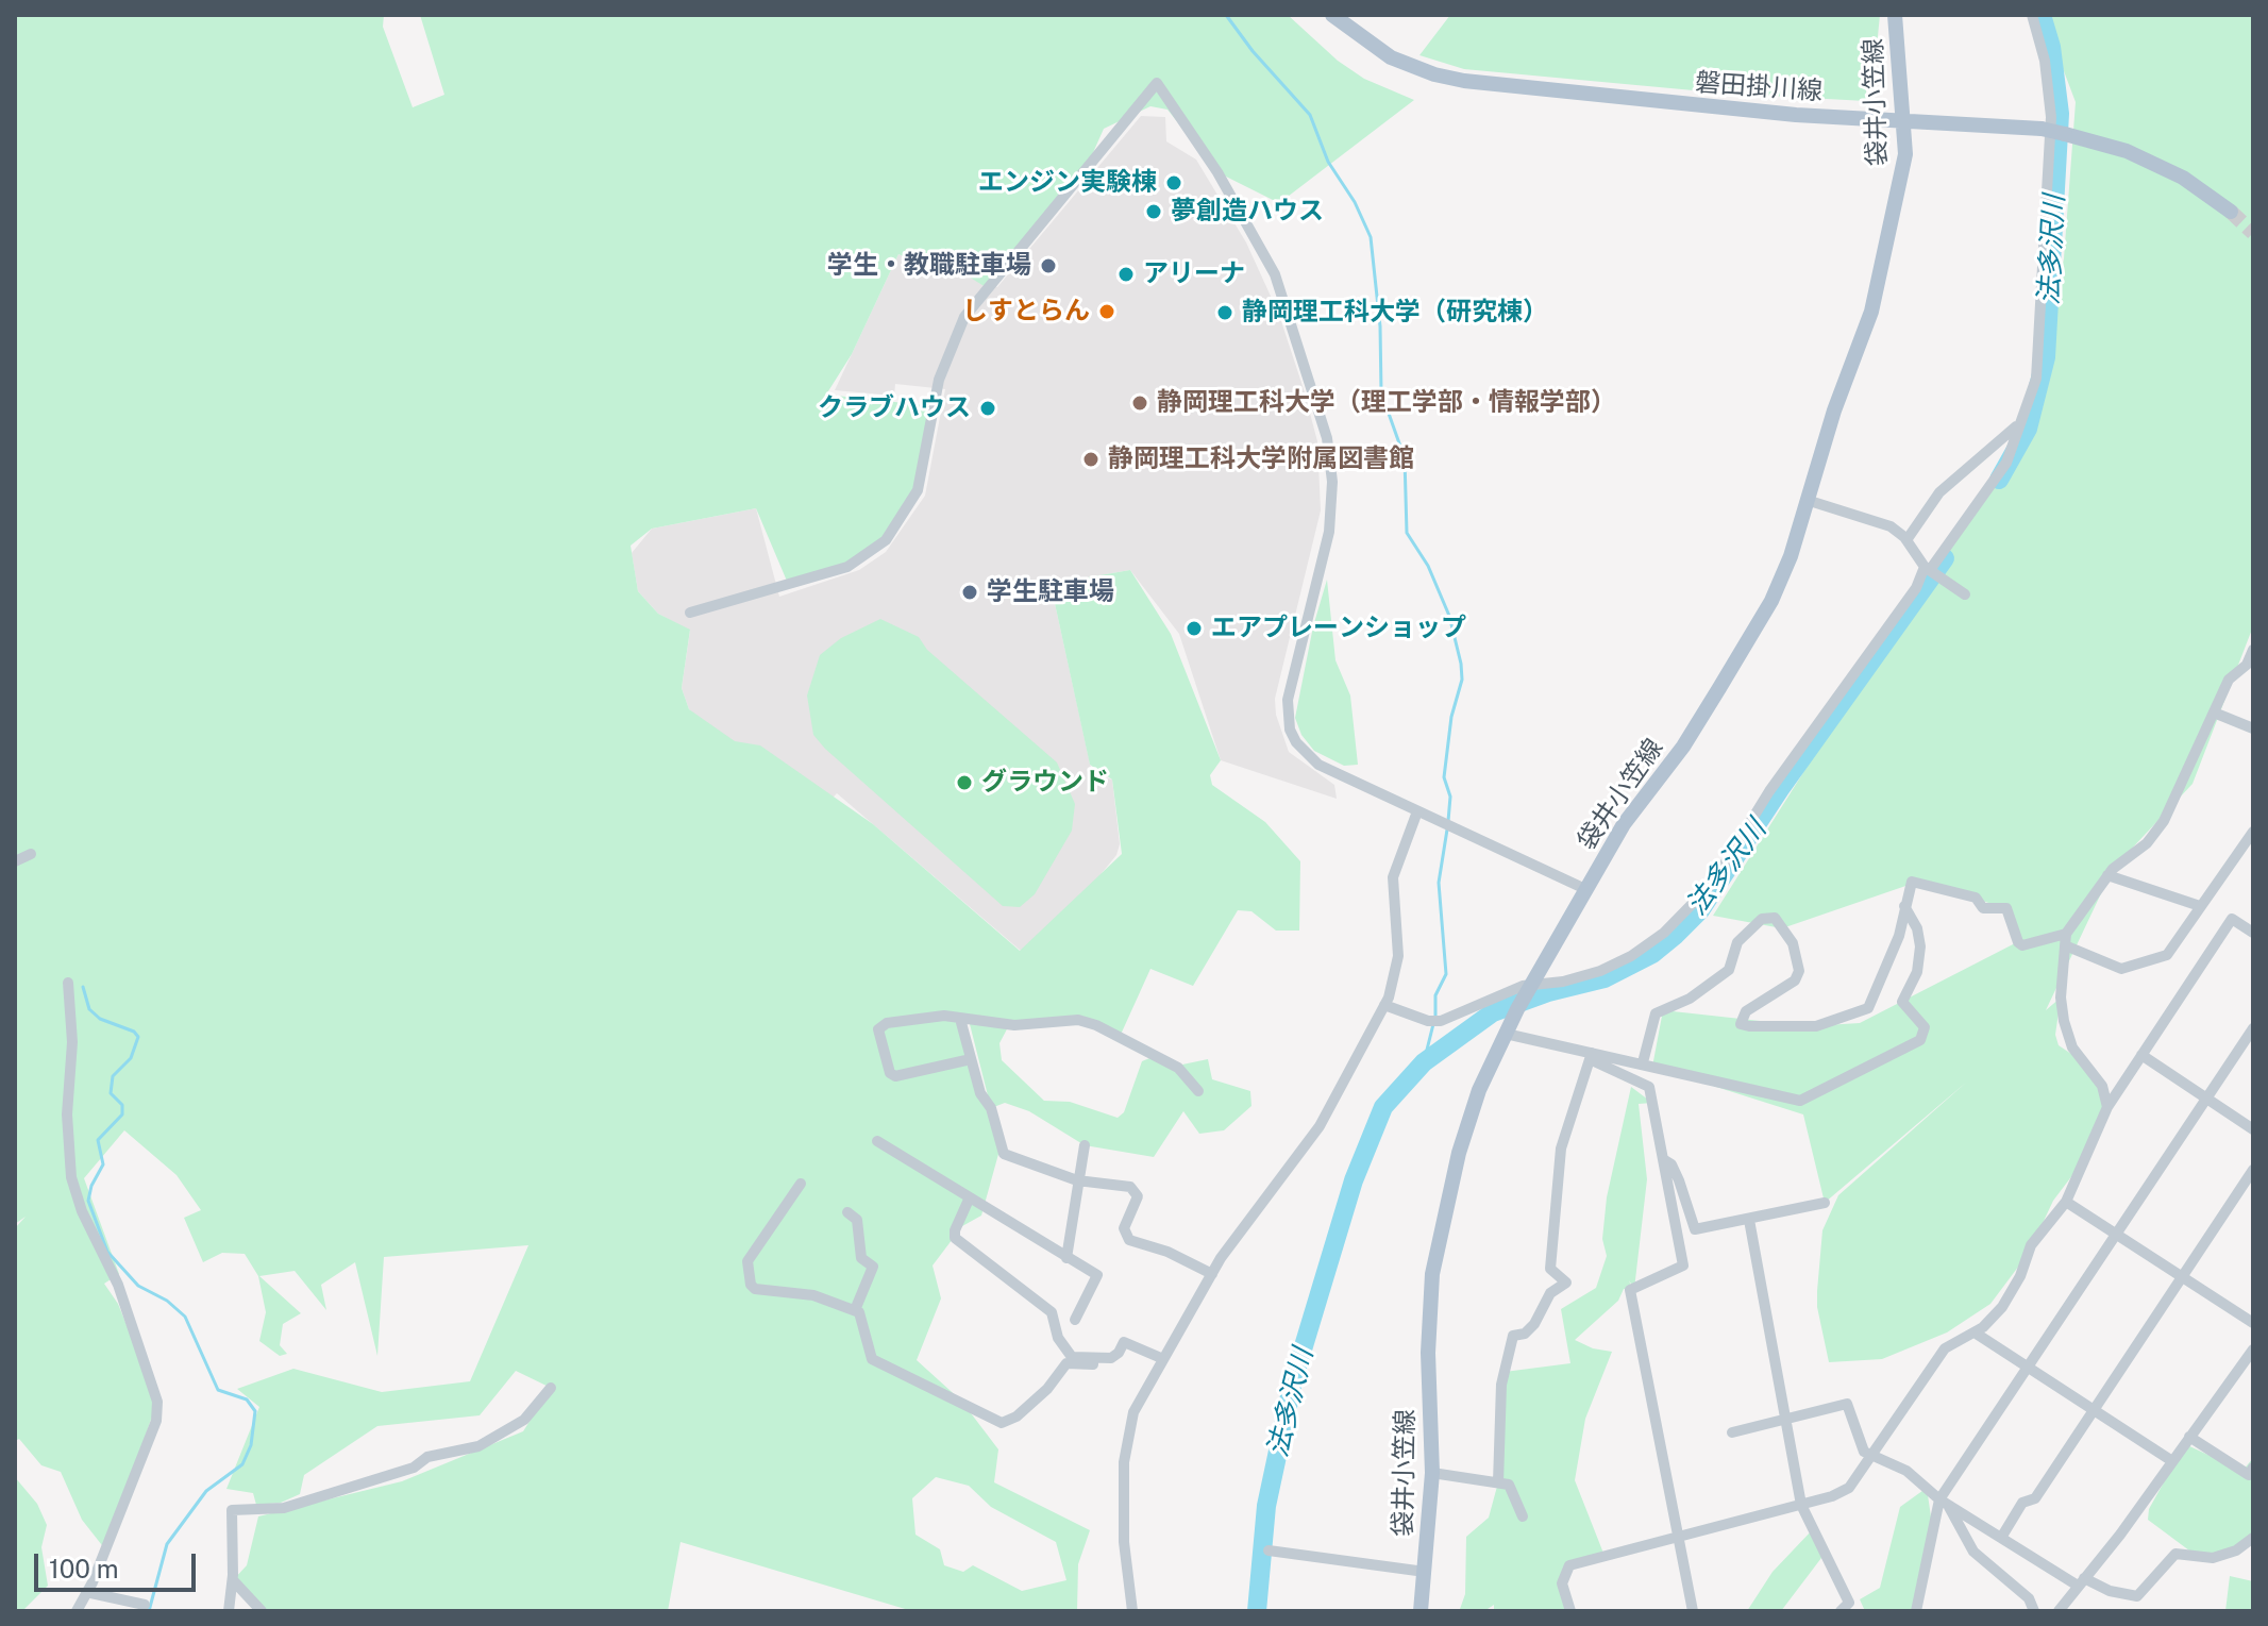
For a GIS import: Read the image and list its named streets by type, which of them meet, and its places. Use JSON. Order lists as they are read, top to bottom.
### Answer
{
  "streets": {
    "main road": ["磐田掛川線", "袋井小笠線"]
  },
  "crossings": [
    ["磐田掛川線", "袋井小笠線"]
  ],
  "water": ["法多沢川"],
  "places": [
    "エンジン実験棟",
    "夢創造ハウス",
    "学生・教職駐車場",
    "アリーナ",
    "しすとらん",
    "静岡理工科大学（研究棟）",
    "静岡理工科大学（理工学部・情報学部）",
    "クラブハウス",
    "静岡理工科大学附属図書館",
    "学生駐車場",
    "エアプレーンショップ",
    "グラウンド"
  ],
  "scale_bar": "100 m"
}
